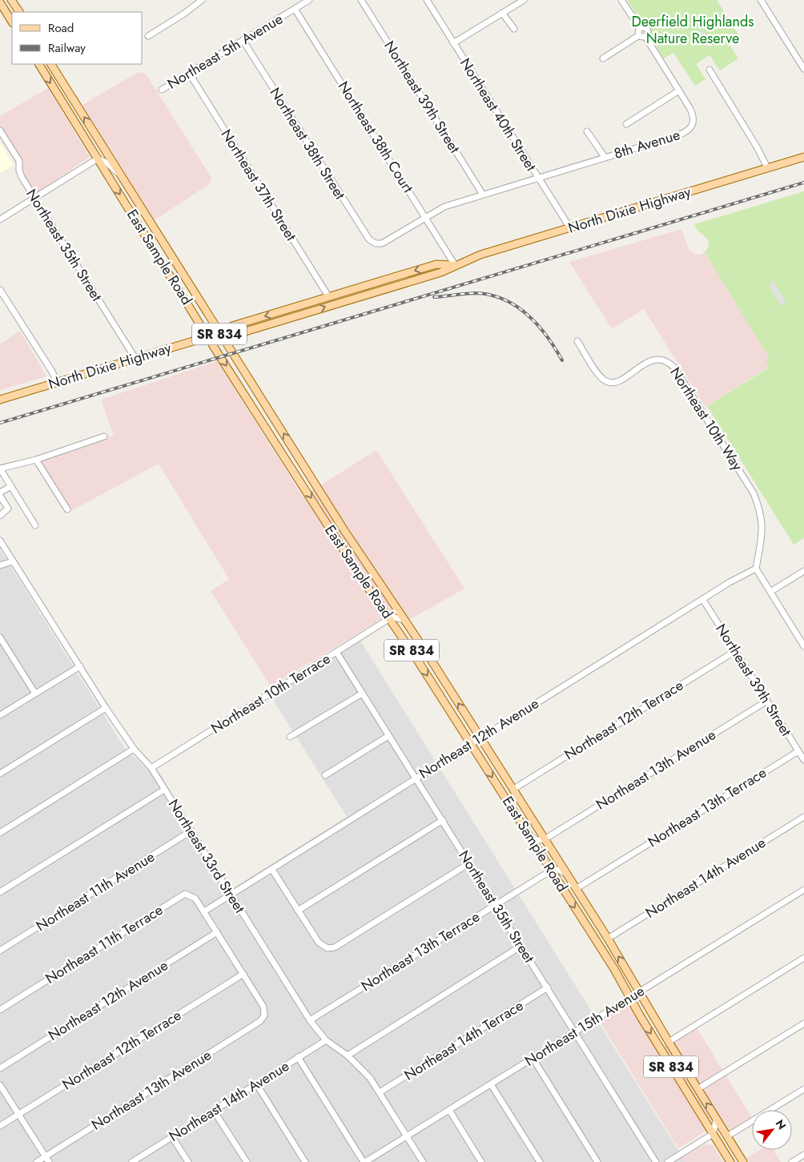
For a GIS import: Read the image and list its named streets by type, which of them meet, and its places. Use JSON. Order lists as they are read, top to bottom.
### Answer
{
  "streets": {
    "main road": ["North Dixie Highway", "East Sample Road", "SR 834"],
    "street": [
      "Northeast 5th Avenue",
      "Northeast 39th Street",
      "Northeast 40th Street",
      "Northeast 38th Court",
      "Northeast 38th Street",
      "8th Avenue",
      "Northeast 37th Street",
      "Northeast 35th Street",
      "Northeast 10th Way",
      "Northeast 10th Terrace",
      "Northeast 12th Terrace",
      "Northeast 12th Avenue",
      "Northeast 13th Avenue",
      "Northeast 13th Terrace",
      "Northeast 33rd Street",
      "Northeast 14th Avenue",
      "Northeast 11th Avenue",
      "Northeast 11th Terrace",
      "Northeast 15th Avenue",
      "Northeast 14th Terrace"
    ]
  },
  "crossings": [
    ["Northeast 5th Avenue", "Northeast 38th Court"],
    ["Northeast 5th Avenue", "Northeast 38th Street"],
    ["Northeast 5th Avenue", "Northeast 37th Street"],
    ["Northeast 39th Street", "Northeast 12th Terrace"],
    ["Northeast 39th Street", "Northeast 12th Avenue"],
    ["Northeast 39th Street", "Northeast 13th Avenue"],
    ["Northeast 39th Street", "Northeast 13th Terrace"],
    ["Northeast 40th Street", "North Dixie Highway"],
    ["Northeast 38th Court", "Northeast 38th Street"],
    ["Northeast 38th Court", "North Dixie Highway"],
    ["Northeast 37th Street", "North Dixie Highway"],
    ["North Dixie Highway", "Northeast 35th Street"],
    ["North Dixie Highway", "East Sample Road"],
    ["Northeast 35th Street", "Northeast 10th Terrace"],
    ["Northeast 35th Street", "Northeast 12th Avenue"],
    ["Northeast 35th Street", "Northeast 13th Terrace"],
    ["Northeast 35th Street", "Northeast 15th Avenue"],
    ["Northeast 35th Street", "Northeast 14th Terrace"],
    ["East Sample Road", "Northeast 10th Terrace"],
    ["East Sample Road", "Northeast 12th Terrace"],
    ["East Sample Road", "Northeast 12th Avenue"],
    ["East Sample Road", "Northeast 13th Avenue"],
    ["East Sample Road", "Northeast 13th Terrace"],
    ["East Sample Road", "Northeast 14th Avenue"],
    ["East Sample Road", "Northeast 15th Avenue"],
    ["Northeast 10th Way", "Northeast 12th Avenue"],
    ["Northeast 10th Terrace", "Northeast 33rd Street"],
    ["Northeast 12th Terrace", "Northeast 13th Avenue"],
    ["Northeast 12th Avenue", "Northeast 33rd Street"],
    ["Northeast 12th Avenue", "Northeast 11th Terrace"],
    ["Northeast 13th Terrace", "Northeast 33rd Street"],
    ["Northeast 33rd Street", "Northeast 14th Avenue"],
    ["Northeast 33rd Street", "Northeast 11th Avenue"],
    ["Northeast 33rd Street", "Northeast 15th Avenue"],
    ["Northeast 33rd Street", "Northeast 14th Terrace"]
  ],
  "parks": ["Deerfield Highlands Nature Reserve"],
  "legend": ["Road", "Railway"],
  "north": "top right"
}
